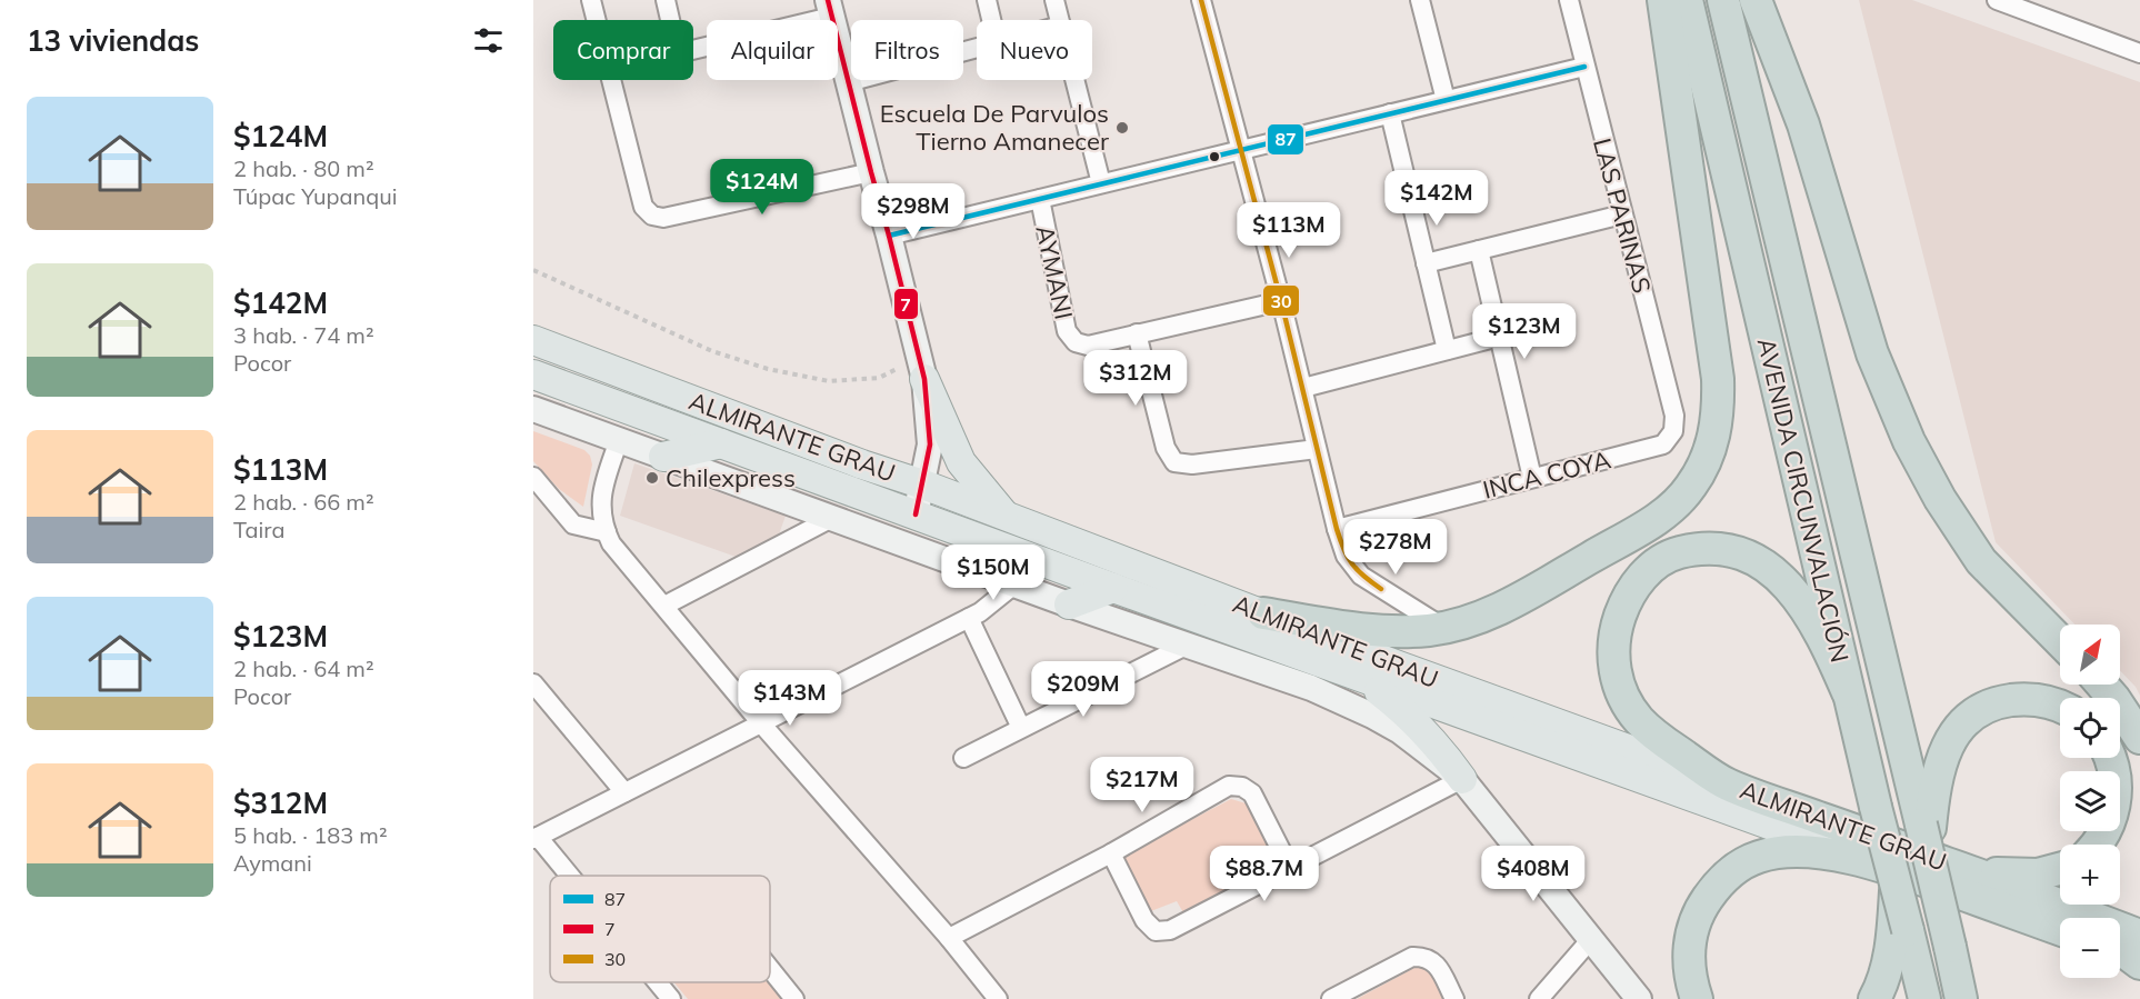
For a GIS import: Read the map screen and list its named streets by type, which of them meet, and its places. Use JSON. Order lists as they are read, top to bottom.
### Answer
{
  "streets": {
    "highway": ["ALMIRANTE GRAU", "AVENIDA CIRCUNVALACIÓN"],
    "street": ["LAS PARINAS", "AYMANI", "INCA COYA"]
  },
  "crossings": [
    ["LAS PARINAS", "INCA COYA"],
    ["ALMIRANTE GRAU", "AVENIDA CIRCUNVALACIÓN"]
  ],
  "places": ["Escuela De Parvulos Tierno Amanecer", "Chilexpress"],
  "lines": ["transit line 7", "transit line 30", "transit line 87"],
  "legend": ["87", "7", "30"],
  "north": "top right",
  "page": {
    "heading": "13 viviendas",
    "chip": [
      "Comprar",
      "Alquilar",
      "Filtros",
      "Nuevo"
    ],
    "list": [
      {
        "name": "$124M",
        "note": "2 hab. · 80 m² · Túpac Yupanqui"
      },
      {
        "name": "$142M",
        "note": "3 hab. · 74 m² · Pocor"
      },
      {
        "name": "$113M",
        "note": "2 hab. · 66 m² · Taira"
      },
      {
        "name": "$123M",
        "note": "2 hab. · 64 m² · Pocor"
      },
      {
        "name": "$312M",
        "note": "5 hab. · 183 m² · Aymani"
      }
    ],
    "price": [
      "$124M",
      "$142M",
      "$298M",
      "$113M",
      "$123M",
      "$312M",
      "$278M",
      "$150M",
      "$209M",
      "$143M",
      "$217M",
      "$88.7M",
      "$408M"
    ],
    "map_buttons": ["+", "−"]
  }
}
